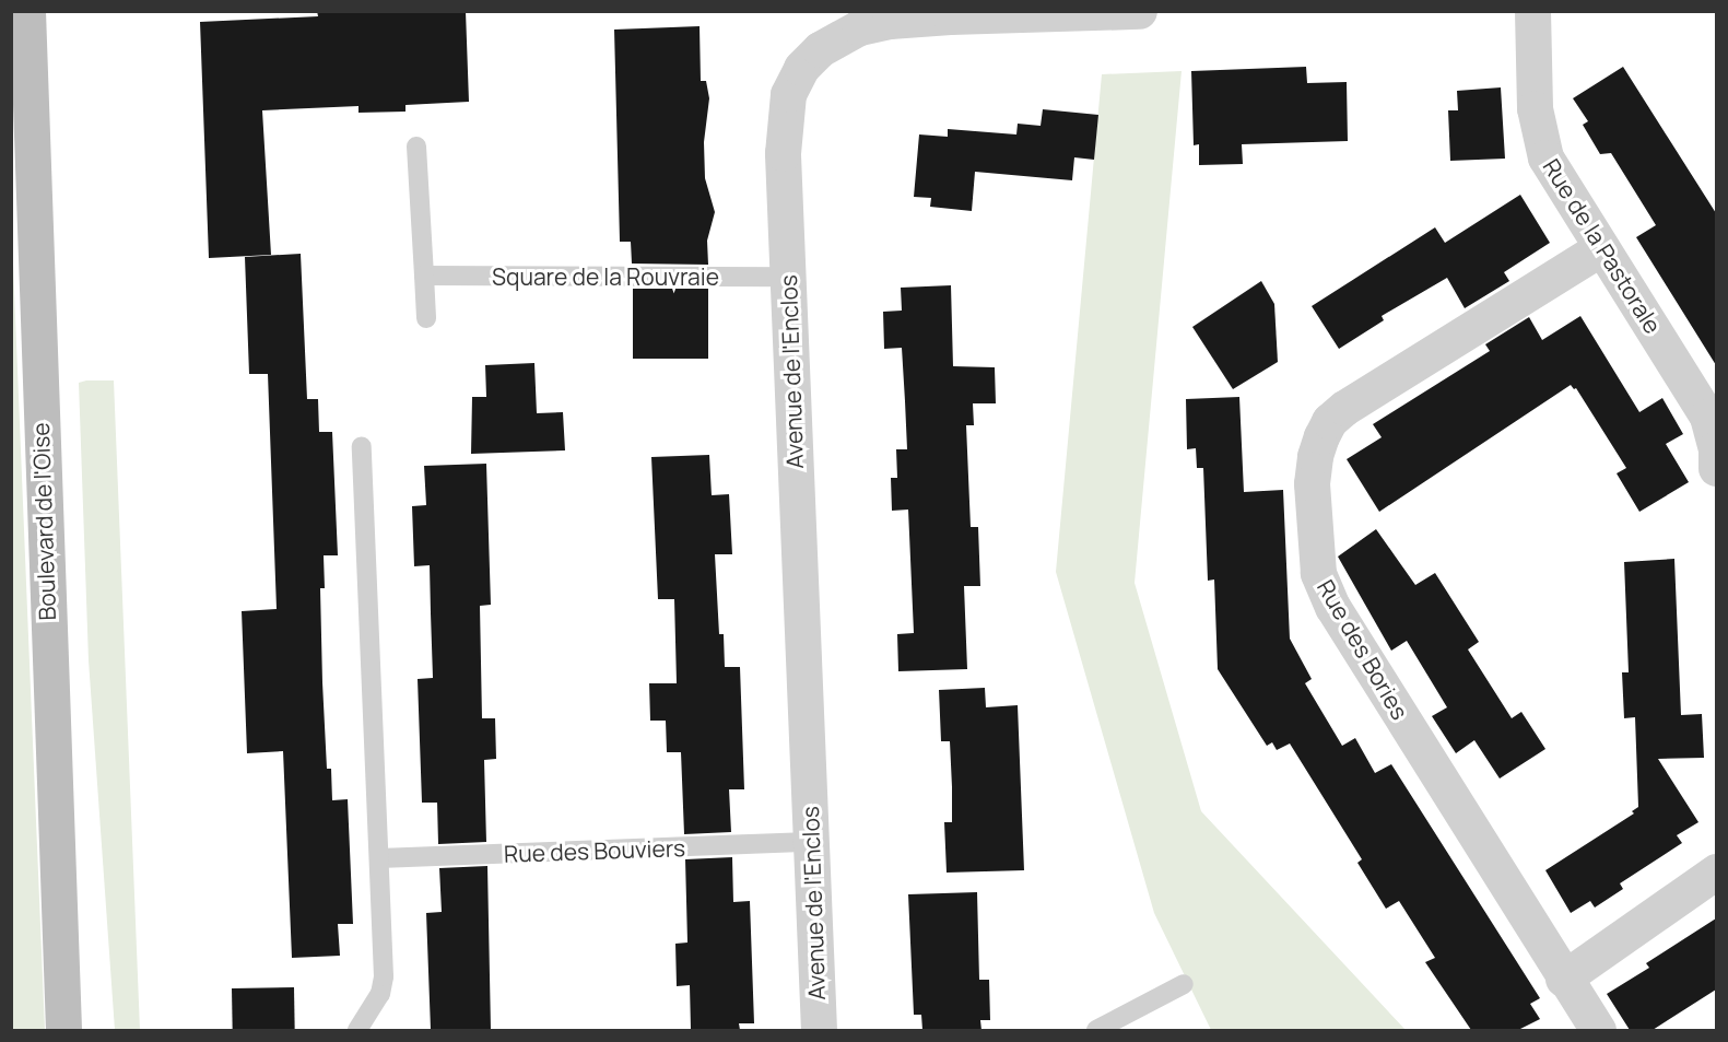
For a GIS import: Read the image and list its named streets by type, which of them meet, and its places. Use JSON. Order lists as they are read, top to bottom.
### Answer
{
  "streets": {
    "main road": ["Boulevard de l'Oise"],
    "street": ["Rue de la Pastorale", "Avenue de l'Enclos", "Rue des Bories"],
    "lane": ["Square de la Rouvraie", "Rue des Bouviers"]
  },
  "crossings": [
    ["Rue de la Pastorale", "Rue des Bories"],
    ["Square de la Rouvraie", "Avenue de l'Enclos"],
    ["Avenue de l'Enclos", "Rue des Bouviers"]
  ]
}
